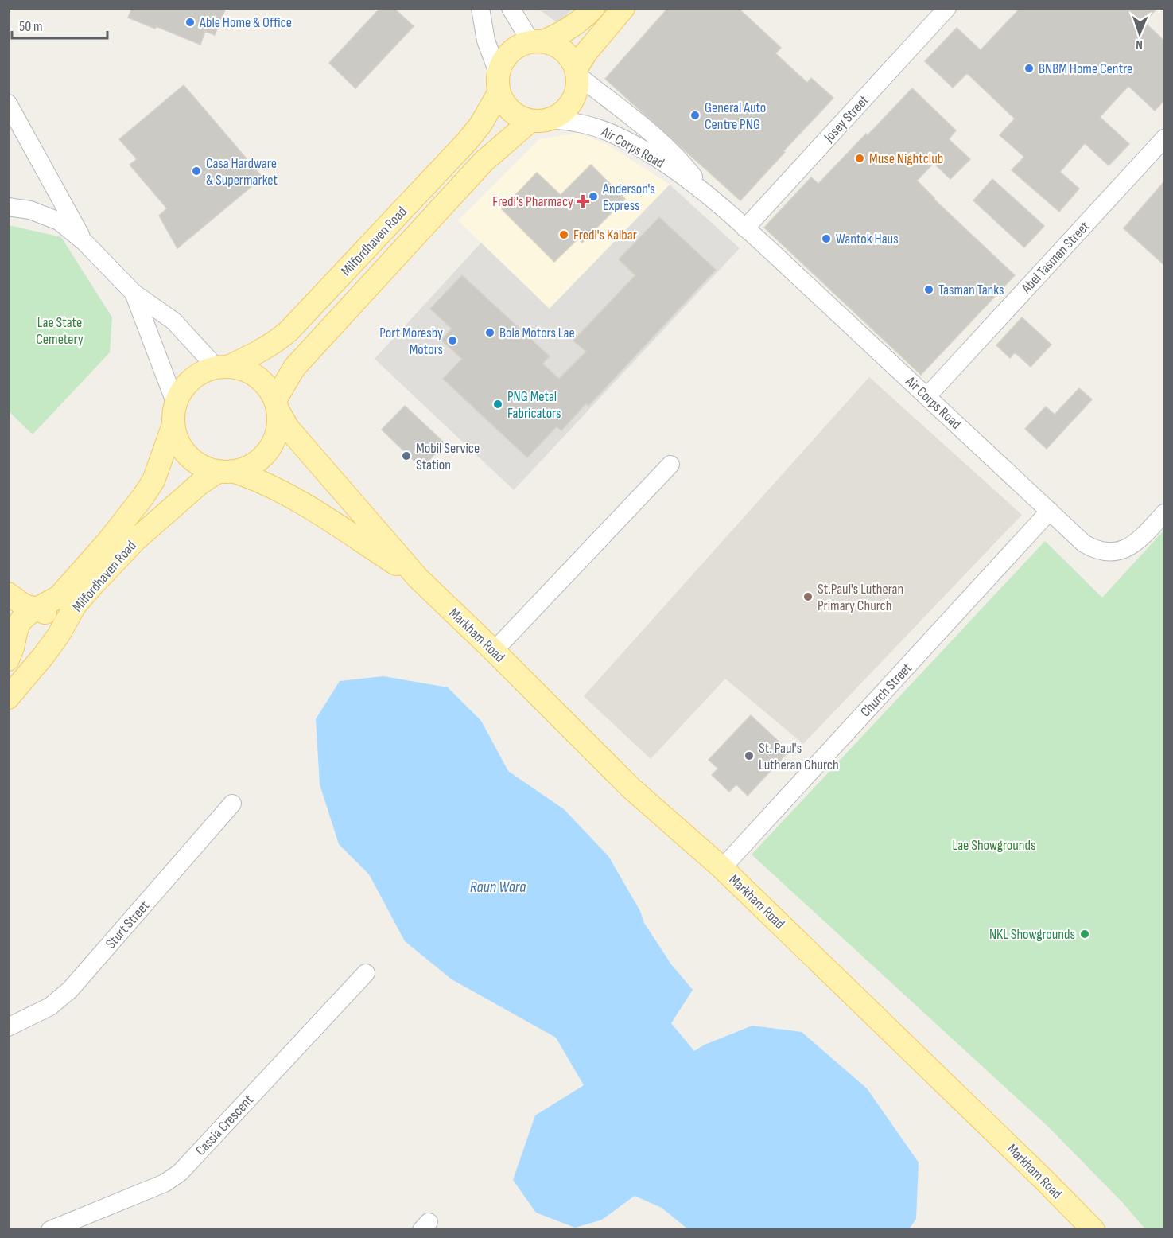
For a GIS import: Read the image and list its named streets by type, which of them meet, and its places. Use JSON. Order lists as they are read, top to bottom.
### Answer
{
  "streets": {
    "main road": ["Milfordhaven Road", "Markham Road"],
    "street": [
      "Josey Street",
      "Air Corps Road",
      "Abel Tasman Street",
      "Church Street",
      "Sturt Street",
      "Cassia Crescent"
    ]
  },
  "crossings": [
    ["Josey Street", "Air Corps Road"],
    ["Air Corps Road", "Milfordhaven Road"],
    ["Air Corps Road", "Abel Tasman Street"],
    ["Air Corps Road", "Church Street"],
    ["Milfordhaven Road", "Markham Road"],
    ["Markham Road", "Church Street"]
  ],
  "water": ["Raun Wara"],
  "parks": ["Lae State Cemetery", "Lae Showgrounds"],
  "places": {
    "other": [
      "Able Home & Office",
      "BNBM Home Centre",
      "General Auto Centre PNG",
      "Muse Nightclub",
      "Casa Hardware & Supermarket",
      "Anderson's Express",
      "Fredi's Kaibar",
      "Wantok Haus",
      "Tasman Tanks",
      "Bola Motors Lae",
      "Port Moresby Motors",
      "PNG Metal Fabricators",
      "Mobil Service Station",
      "St.Paul's Lutheran Primary Church",
      "St. Paul's Lutheran Church",
      "NKL Showgrounds"
    ],
    "health": ["Fredi's Pharmacy"]
  },
  "scale_bar": "50 m",
  "north": "bottom"
}
